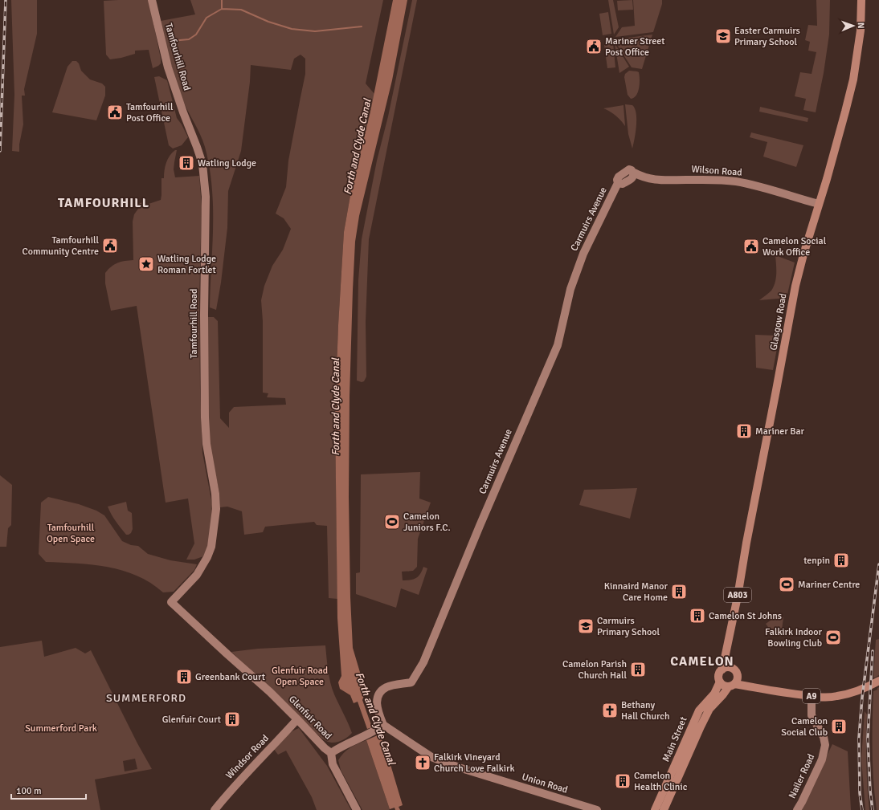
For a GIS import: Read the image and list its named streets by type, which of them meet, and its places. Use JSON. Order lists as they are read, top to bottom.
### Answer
{
  "streets": {
    "main road": [
      "Glasgow Road",
      "A803",
      "A9",
      "Main Street"
    ],
    "street": [
      "Tamfourhill Road",
      "Wilson Road",
      "Carmuirs Avenue",
      "Glenfuir Road",
      "Windsor Road",
      "Nailer Road",
      "Union Road"
    ]
  },
  "crossings": [
    ["Tamfourhill Road", "Glenfuir Road"],
    ["Wilson Road", "Carmuirs Avenue"],
    ["Wilson Road", "Glasgow Road"],
    ["Carmuirs Avenue", "Union Road"],
    ["Glasgow Road", "A9"],
    ["Glasgow Road", "Main Street"],
    ["A9", "Main Street"],
    ["A9", "Nailer Road"],
    ["Glenfuir Road", "Windsor Road"]
  ],
  "districts": ["TAMFOURHILL", "CAMELON", "SUMMERFORD"],
  "water": ["Forth and Clyde Canal"],
  "parks": ["Tamfourhill Open Space", "Glenfuir Road Open Space", "Summerford Park"],
  "places": {
    "school or university": ["Easter Carmuirs Primary School", "Carmuirs Primary School"],
    "public building": [
      "Mariner Street Post Office",
      "Tamfourhill Post Office",
      "Tamfourhill Community Centre",
      "Camelon Social Work Office"
    ],
    "building": [
      "Watling Lodge",
      "Mariner Bar",
      "tenpin",
      "Kinnaird Manor Care Home",
      "Camelon St Johns",
      "Camelon Parish Church Hall",
      "Greenbank Court",
      "Glenfuir Court",
      "Camelon Social Club",
      "Camelon Health Clinic"
    ],
    "place": ["Watling Lodge Roman Fortlet"],
    "sports": ["Camelon Juniors F.C.", "Mariner Centre", "Falkirk Indoor Bowling Club"],
    "church": ["Bethany Hall Church", "Falkirk Vineyard Church Love Falkirk"]
  },
  "scale_bar": "100 m",
  "north": "right"
}
